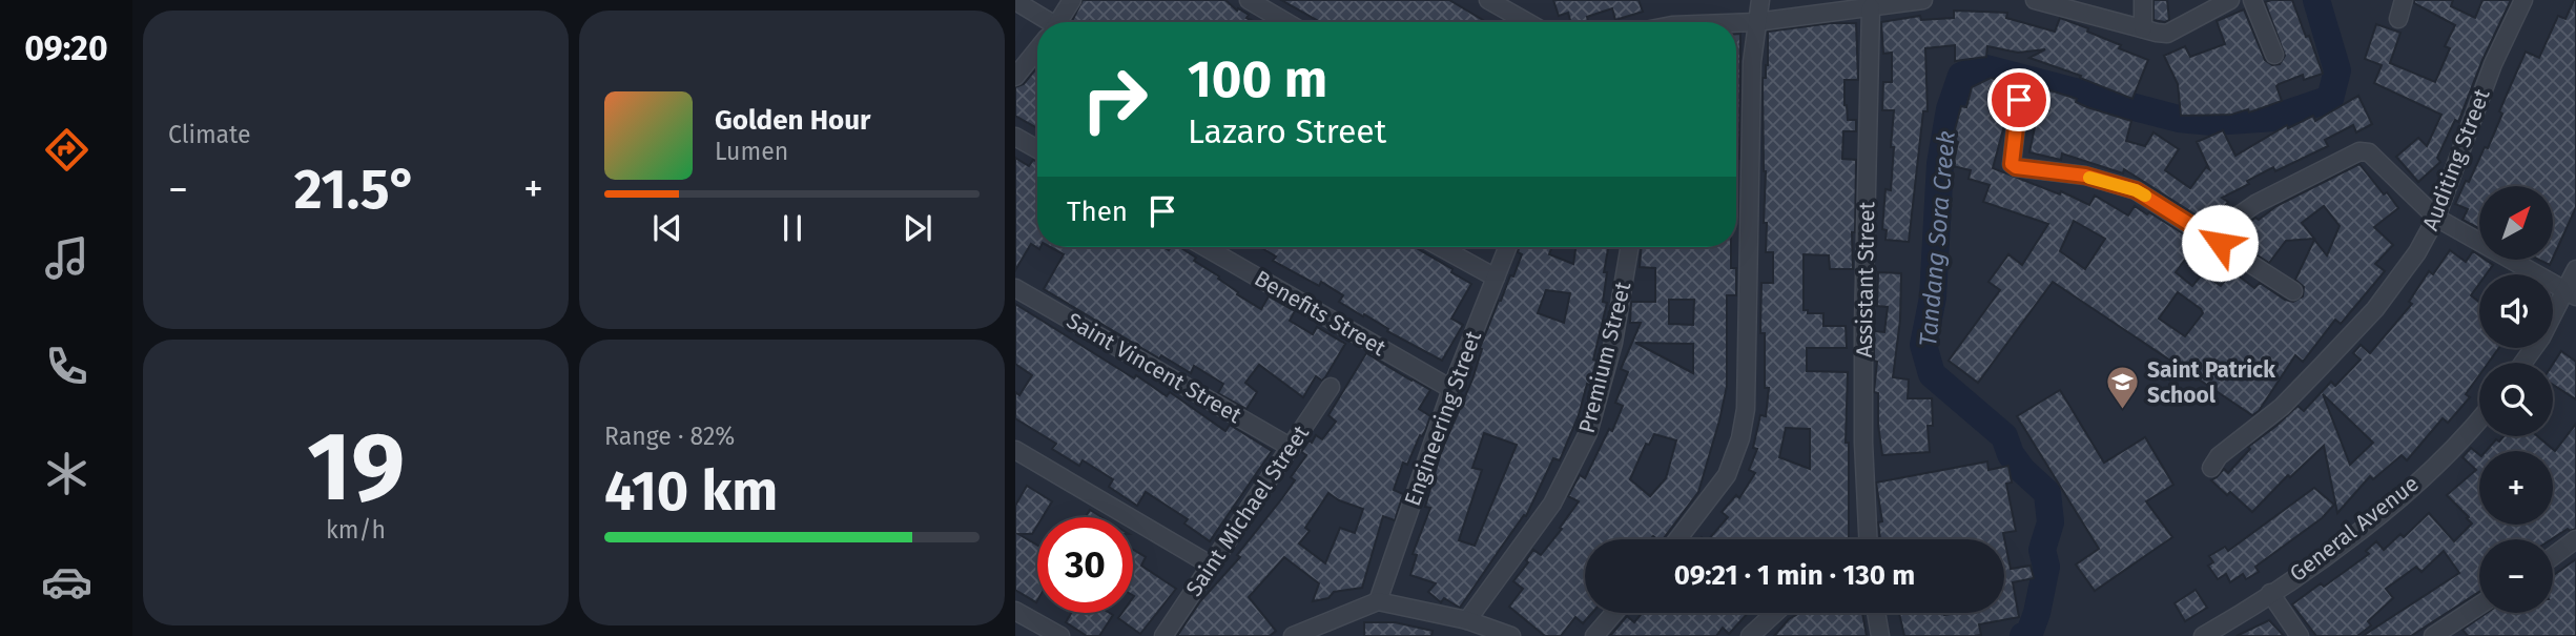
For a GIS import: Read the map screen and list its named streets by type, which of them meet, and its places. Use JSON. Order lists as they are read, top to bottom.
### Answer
{
  "streets": {
    "street": [
      "Auditing Street",
      "Assistant Street",
      "Benefits Street",
      "Premium Street",
      "Saint Vincent Street",
      "Engineering Street",
      "Saint Michael Street",
      "General Avenue"
    ]
  },
  "crossings": [
    ["Benefits Street", "Engineering Street"],
    ["Saint Vincent Street", "Saint Michael Street"]
  ],
  "water": ["Tandang Sora Creek"],
  "places": {
    "school or university": ["Saint Patrick School"]
  },
  "north": "top right",
  "page": {
    "tabs": "09:20",
    "tile": [
      "Climate",
      ["19", "km/h"],
      ["Range · 82%", "410 km"]
    ],
    "turn": ["100 m", "Lazaro Street"],
    "song": ["Golden Hour", "Lumen"],
    "heat": ["−", "21.5°", "+"],
    "then": "Then",
    "map_buttons": ["+", "−"],
    "limit": "30",
    "trip": "09:21 · 1 min · 130 m"
  }
}
